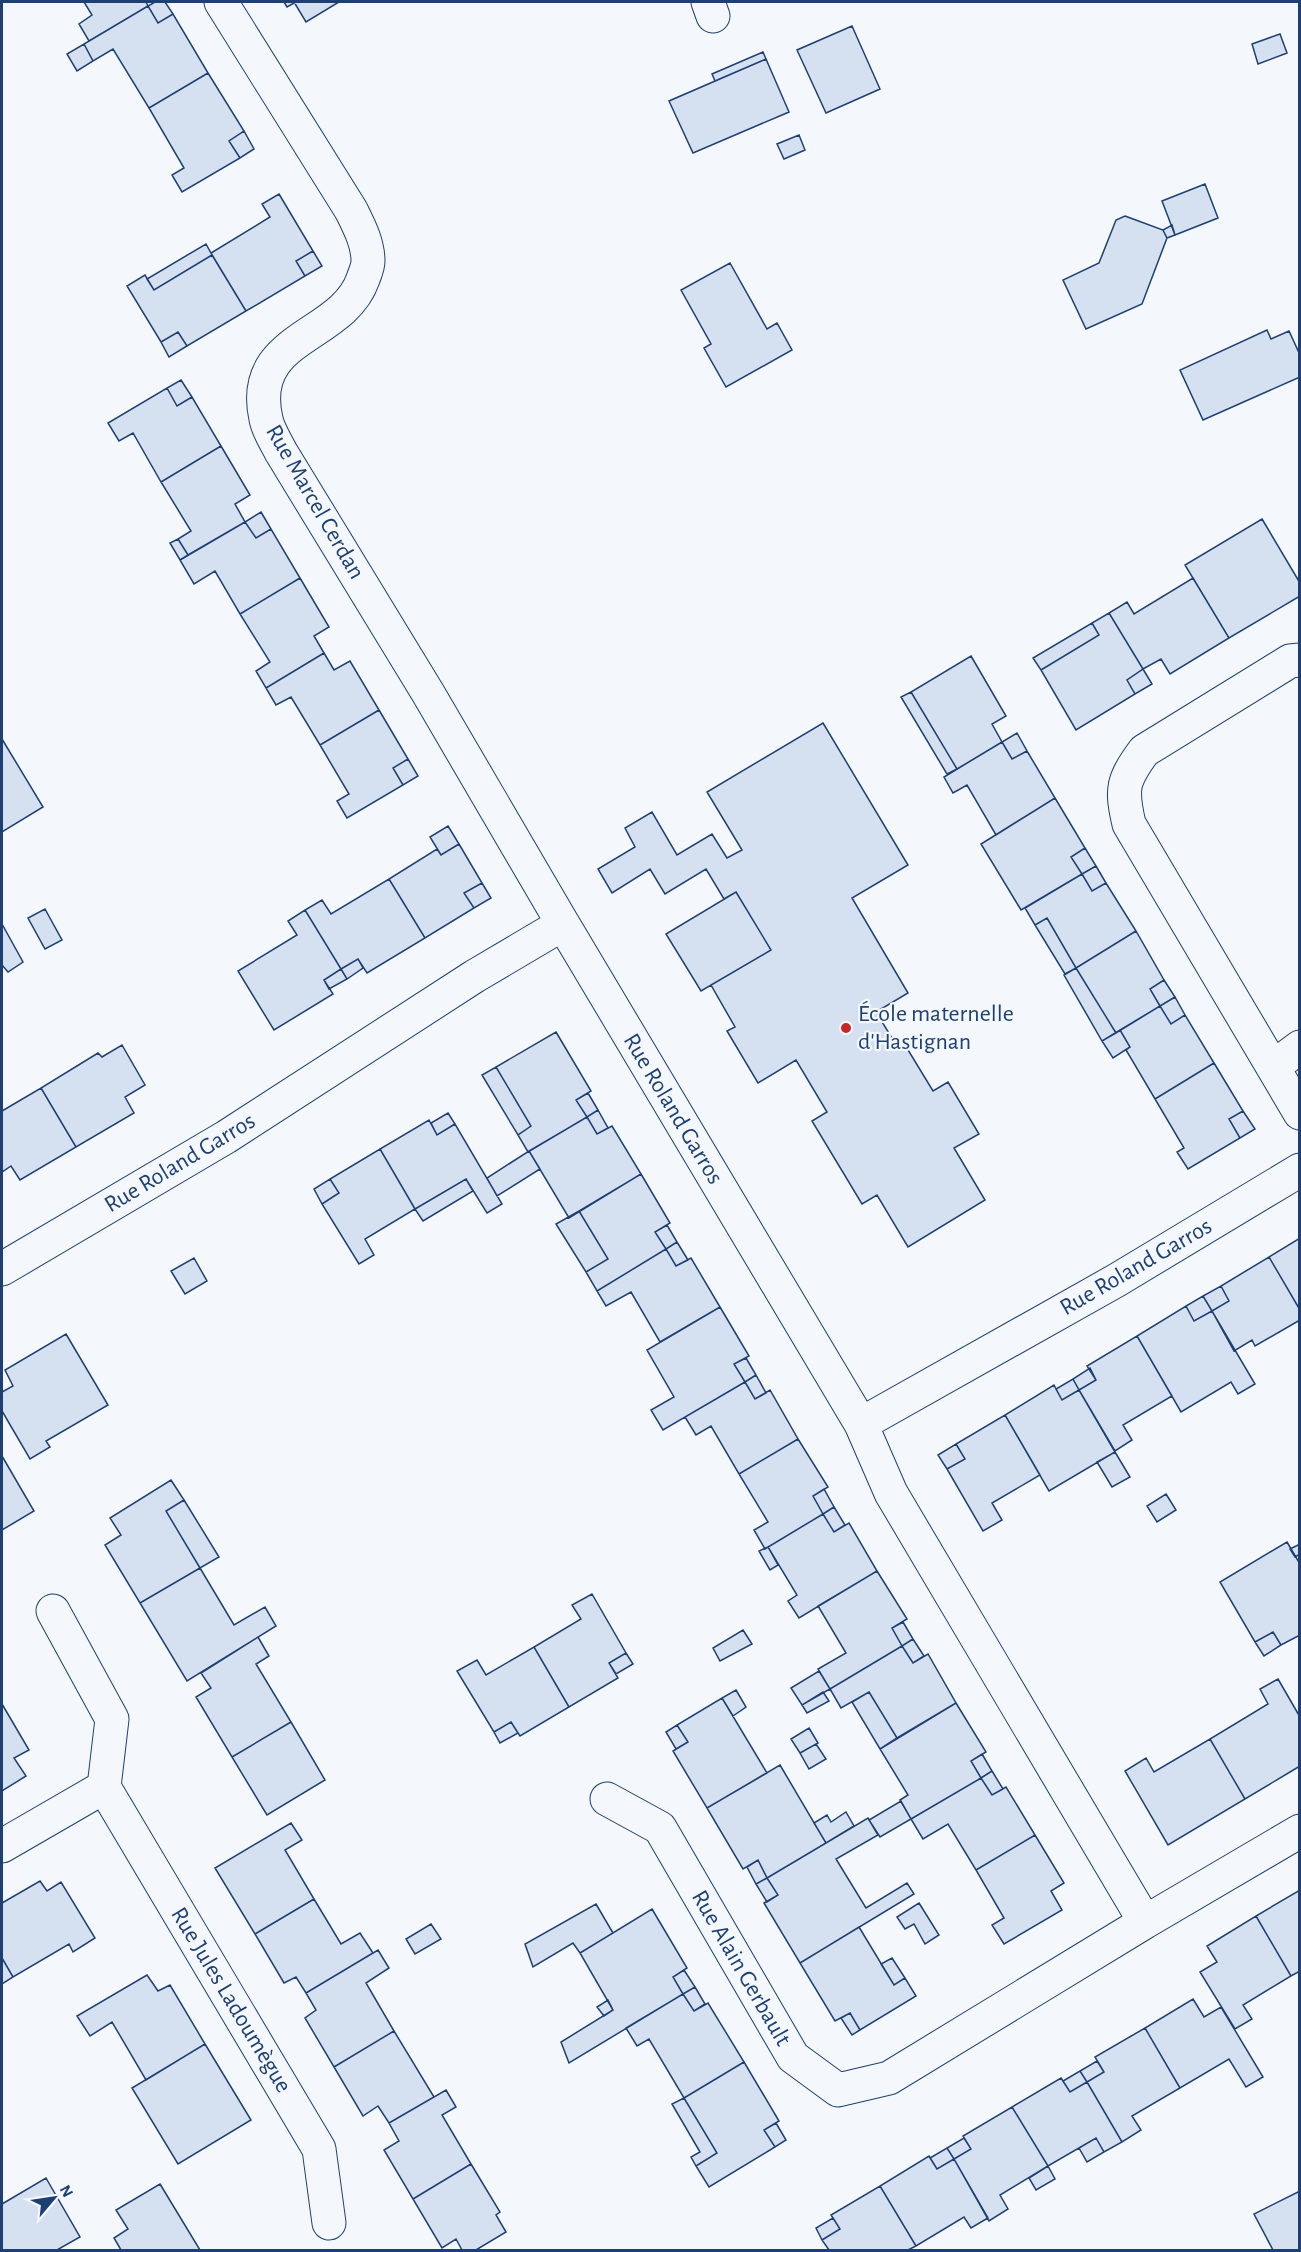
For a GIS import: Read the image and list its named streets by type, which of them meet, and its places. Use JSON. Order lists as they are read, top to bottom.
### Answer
{
  "streets": {
    "street": [
      "Rue Marcel Cerdan",
      "Rue Roland Garros",
      "Rue Alain Gerbault",
      "Rue Jules Ladoumègue"
    ]
  },
  "crossings": [
    ["Rue Marcel Cerdan", "Rue Roland Garros"]
  ],
  "places": ["École maternelle d'Hastignan"],
  "north": "top right"
}
